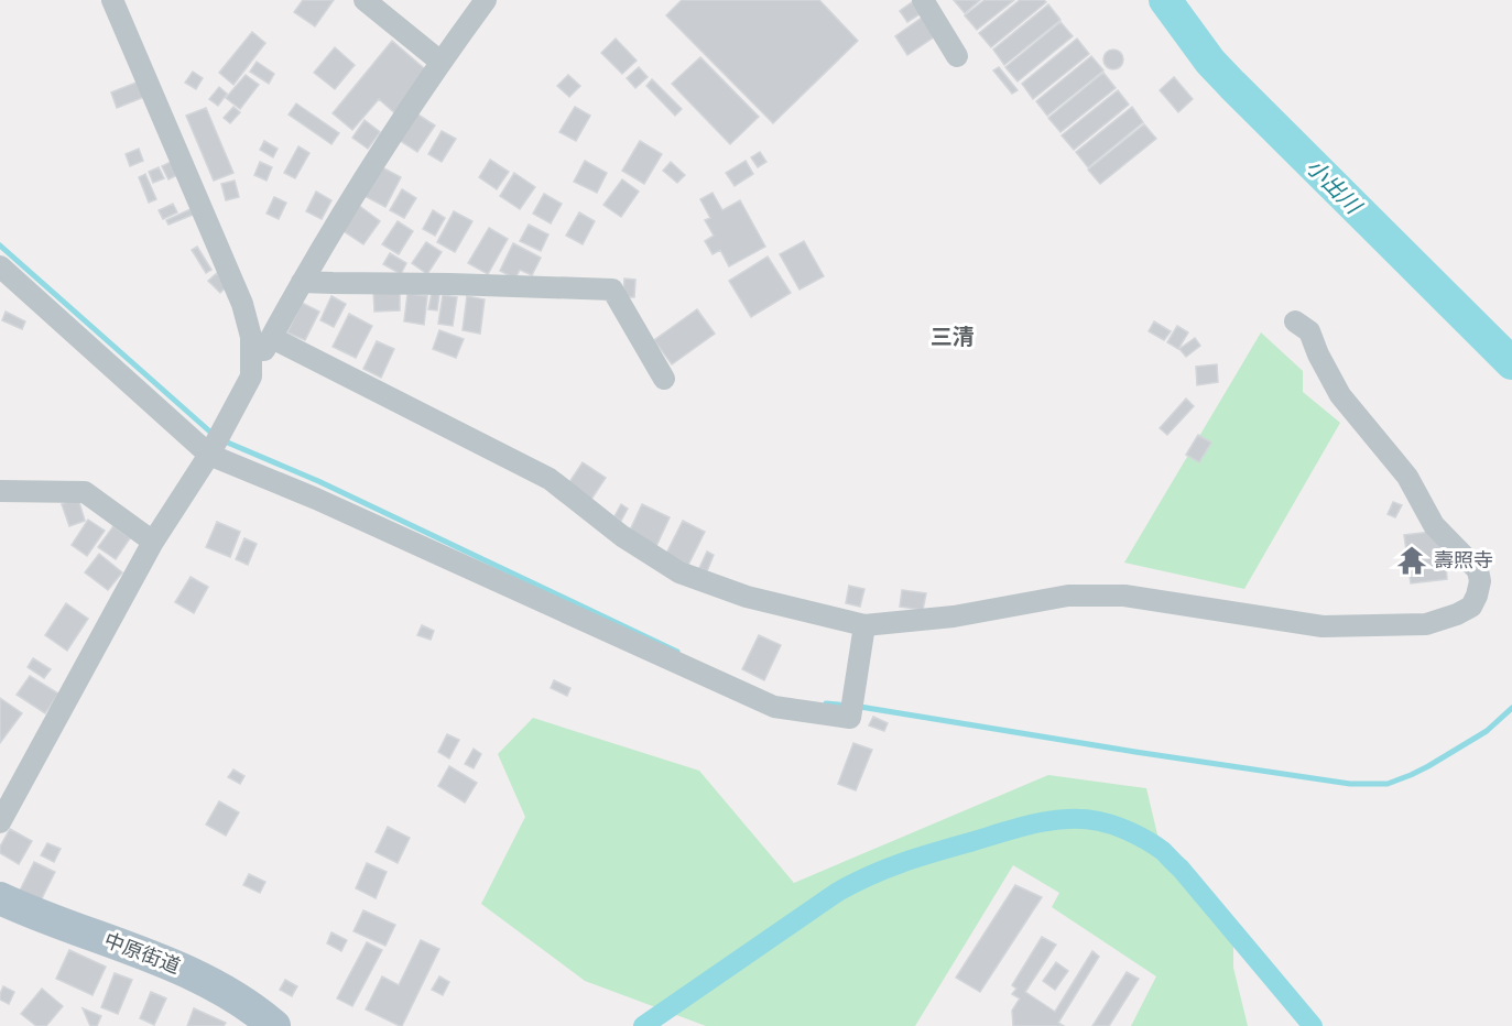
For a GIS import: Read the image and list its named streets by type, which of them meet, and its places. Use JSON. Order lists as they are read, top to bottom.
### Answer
{
  "streets": {
    "main road": ["中原街道"]
  },
  "districts": ["三清"],
  "water": ["小出川"],
  "places": {
    "temple": ["壽照寺"]
  }
}
